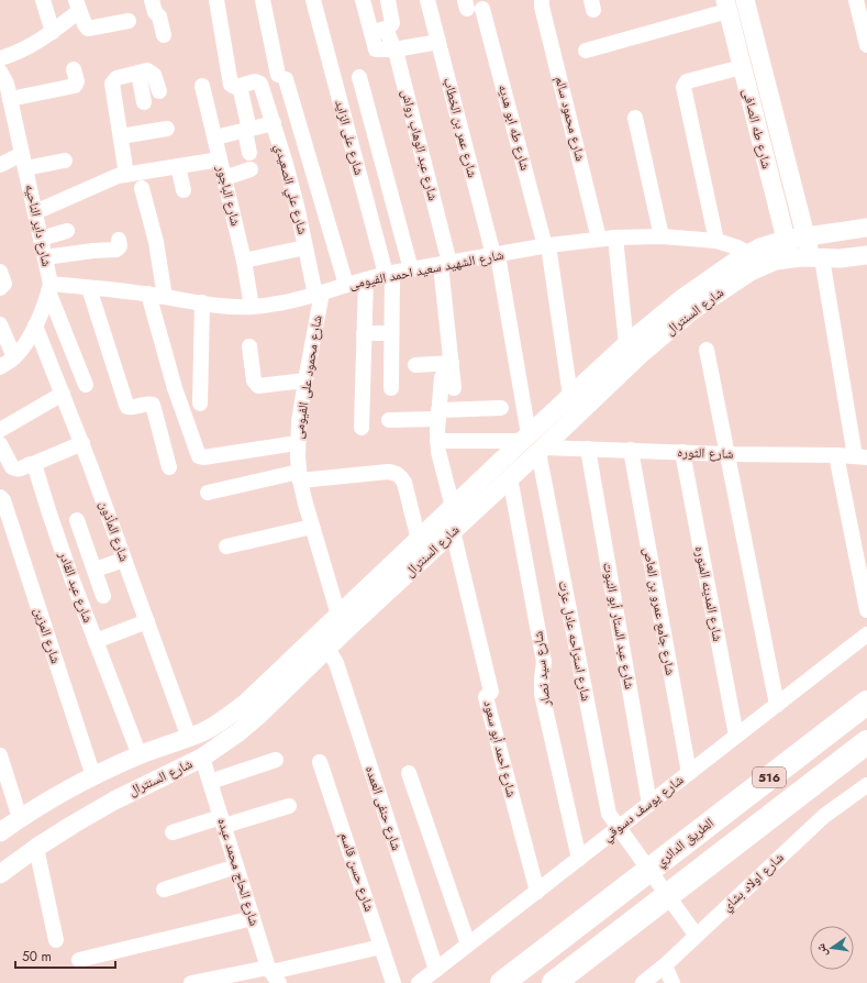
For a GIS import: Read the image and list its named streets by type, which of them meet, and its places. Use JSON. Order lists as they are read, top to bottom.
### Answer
{
  "streets": {
    "highway": ["516", "الطريق الدائري"],
    "street": [
      "شارع محمود سالم",
      "شارع عمر بن الخطاب",
      "شارع طه ابو هديه",
      "شارع طه الصافى",
      "شارع على الزايد",
      "شارع عبد الوهاب رواش",
      "شارع علي الصعيدي",
      "شارع الباجور",
      "شارع داير الناحيه",
      "شارع الشهيد سعيد احمد الفيومى",
      "شارع السنترال",
      "شارع محمود على الفيومى",
      "شارع الثوره",
      "شارع المأذون",
      "شارع عبد القادر",
      "شارع المدينه المنوره",
      "شارع جامع عمرو بن العاص",
      "شارع عبد الستار أبو النبوت",
      "شارع المزين",
      "شارع استراحه عادل عزت",
      "شارع سيد نصار",
      "شارع احمد أبو سعود",
      "شارع حنفى العمده",
      "شارع يوسف دسوقي",
      "شارع الحاج محمد عبده",
      "شارع حسن قاسم",
      "شارع اولاد بشاي"
    ]
  },
  "crossings": [
    ["شارع محمود سالم", "شارع الشهيد سعيد احمد الفيومى"],
    ["شارع عمر بن الخطاب", "شارع الشهيد سعيد احمد الفيومى"],
    ["شارع عمر بن الخطاب", "شارع السنترال"],
    ["شارع طه ابو هديه", "شارع الشهيد سعيد احمد الفيومى"],
    ["شارع طه ابو هديه", "شارع السنترال"],
    ["شارع طه الصافى", "شارع السنترال"],
    ["شارع على الزايد", "شارع الشهيد سعيد احمد الفيومى"],
    ["شارع عبد الوهاب رواش", "شارع الشهيد سعيد احمد الفيومى"],
    ["شارع علي الصعيدي", "شارع الشهيد سعيد احمد الفيومى"],
    ["شارع علي الصعيدي", "شارع محمود على الفيومى"],
    ["شارع الباجور", "شارع الشهيد سعيد احمد الفيومى"],
    ["شارع داير الناحيه", "شارع الشهيد سعيد احمد الفيومى"],
    ["شارع الشهيد سعيد احمد الفيومى", "شارع السنترال"],
    ["شارع الشهيد سعيد احمد الفيومى", "شارع محمود على الفيومى"],
    ["شارع السنترال", "شارع محمود على الفيومى"],
    ["شارع السنترال", "شارع الثوره"],
    ["شارع السنترال", "شارع المأذون"],
    ["شارع السنترال", "شارع عبد القادر"],
    ["شارع السنترال", "شارع المزين"],
    ["شارع السنترال", "شارع استراحه عادل عزت"],
    ["شارع السنترال", "شارع سيد نصار"],
    ["شارع السنترال", "شارع احمد أبو سعود"],
    ["شارع السنترال", "شارع حنفى العمده"],
    ["شارع السنترال", "شارع الحاج محمد عبده"],
    ["شارع الثوره", "شارع المدينه المنوره"],
    ["شارع الثوره", "شارع جامع عمرو بن العاص"],
    ["شارع الثوره", "شارع عبد الستار أبو النبوت"],
    ["شارع الثوره", "شارع استراحه عادل عزت"],
    ["شارع المدينه المنوره", "شارع يوسف دسوقي"],
    ["شارع جامع عمرو بن العاص", "شارع يوسف دسوقي"],
    ["شارع عبد الستار أبو النبوت", "شارع يوسف دسوقي"],
    ["شارع استراحه عادل عزت", "شارع يوسف دسوقي"],
    ["شارع استراحه عادل عزت", "شارع اولاد بشاي"],
    ["شارع سيد نصار", "شارع يوسف دسوقي"],
    ["شارع احمد أبو سعود", "شارع يوسف دسوقي"],
    ["شارع حنفى العمده", "شارع يوسف دسوقي"]
  ],
  "scale_bar": "50 m",
  "north": "left"
}
